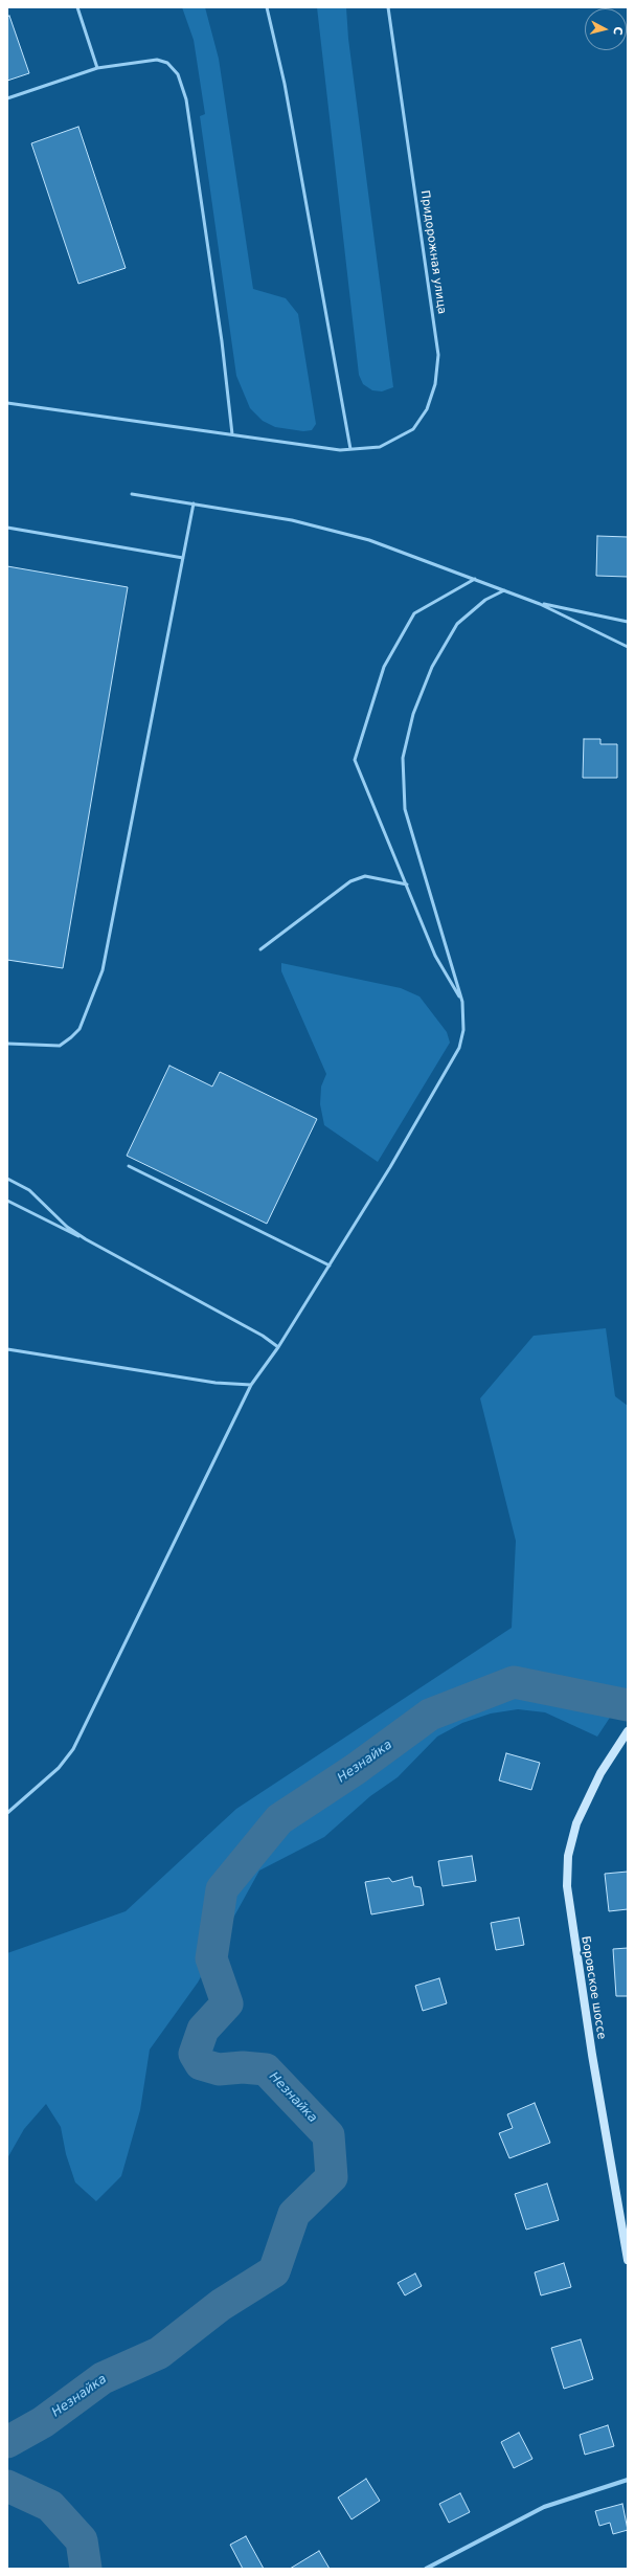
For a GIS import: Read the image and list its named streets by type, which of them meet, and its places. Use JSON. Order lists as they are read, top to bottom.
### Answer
{
  "streets": {
    "main road": ["Боровское шоссе"],
    "lane": ["Придорожная улица"]
  },
  "water": ["Незнайка"],
  "north": "right"
}
